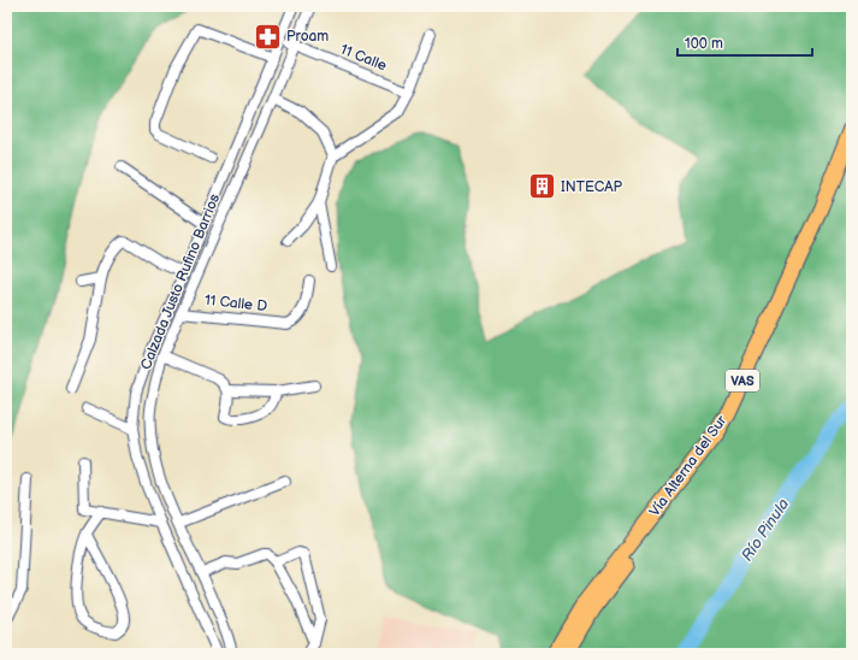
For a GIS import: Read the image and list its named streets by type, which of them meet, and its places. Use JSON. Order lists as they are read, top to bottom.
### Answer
{
  "streets": {
    "highway": ["VAS", "Vía Alterna del Sur"],
    "street": ["11 Calle", "Calzada Justo Rufino Barrios", "11 Calle D"]
  },
  "crossings": [
    ["11 Calle", "Calzada Justo Rufino Barrios"],
    ["Calzada Justo Rufino Barrios", "11 Calle D"]
  ],
  "water": ["Río Pinula"],
  "places": {
    "pharmacy": ["Proam"],
    "building": ["INTECAP"]
  },
  "scale_bar": "100 m"
}
